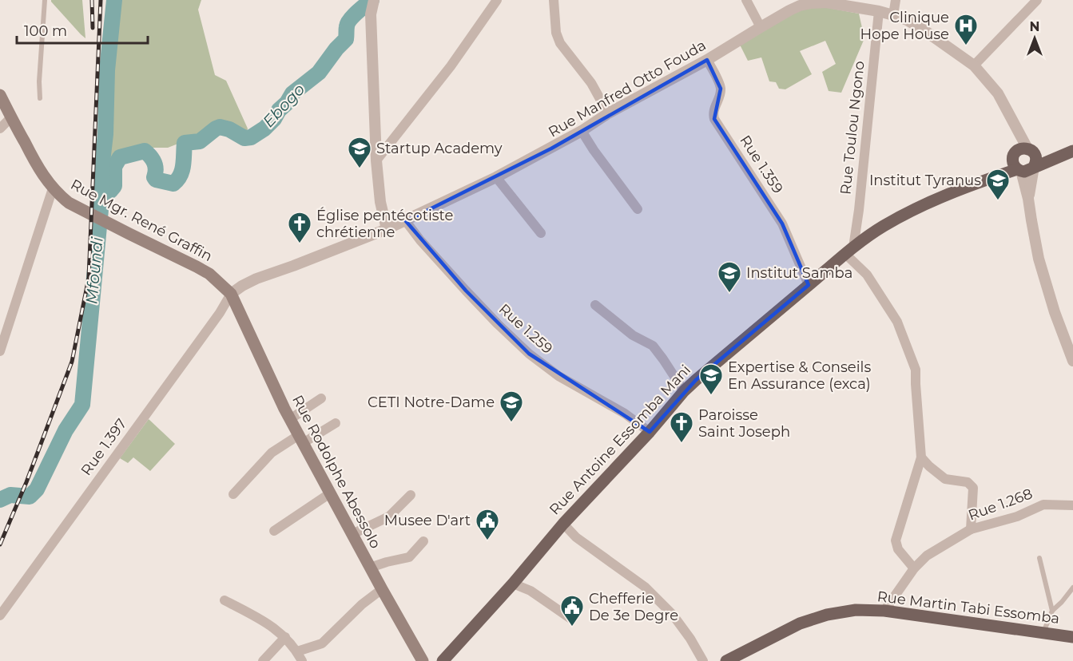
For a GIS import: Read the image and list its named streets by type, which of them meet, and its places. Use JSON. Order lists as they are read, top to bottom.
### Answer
{
  "streets": {
    "main road": [
      "Rue Mgr. René Graffin",
      "Rue Antoine Essomba Mani",
      "Rue Rodolphe Abessolo",
      "Rue Martin Tabi Essomba"
    ],
    "street": [
      "Rue Manfred Otto Fouda",
      "Rue Toulou Ngono",
      "Rue 1.359",
      "Rue 1.259",
      "Rue 1.397",
      "Rue 1.268"
    ]
  },
  "crossings": [
    ["Rue Manfred Otto Fouda", "Rue Toulou Ngono"],
    ["Rue Manfred Otto Fouda", "Rue 1.359"],
    ["Rue Manfred Otto Fouda", "Rue Mgr. René Graffin"],
    ["Rue Manfred Otto Fouda", "Rue 1.259"],
    ["Rue Manfred Otto Fouda", "Rue Antoine Essomba Mani"],
    ["Rue Manfred Otto Fouda", "Rue 1.397"],
    ["Rue Manfred Otto Fouda", "Rue Rodolphe Abessolo"],
    ["Rue Toulou Ngono", "Rue Antoine Essomba Mani"],
    ["Rue 1.359", "Rue Antoine Essomba Mani"],
    ["Rue Mgr. René Graffin", "Rue 1.397"],
    ["Rue Mgr. René Graffin", "Rue Rodolphe Abessolo"],
    ["Rue 1.259", "Rue Antoine Essomba Mani"],
    ["Rue 1.397", "Rue Rodolphe Abessolo"],
    ["Rue 1.268", "Rue Martin Tabi Essomba"]
  ],
  "water": ["Ebogo", "Mfoundi"],
  "places": {
    "hospital": ["Clinique Hope House"],
    "school or university": [
      "Startup Academy",
      "Institut Tyranus",
      "Institut Samba",
      "Expertise & Conseils En Assurance (exca)",
      "CETI Notre-Dame"
    ],
    "church": ["Église pentécotiste chrétienne", "Paroisse Saint Joseph"],
    "public building": ["Musee D'art", "Chefferie De 3e Degre"]
  },
  "scale_bar": "100 m",
  "north": "top"
}
